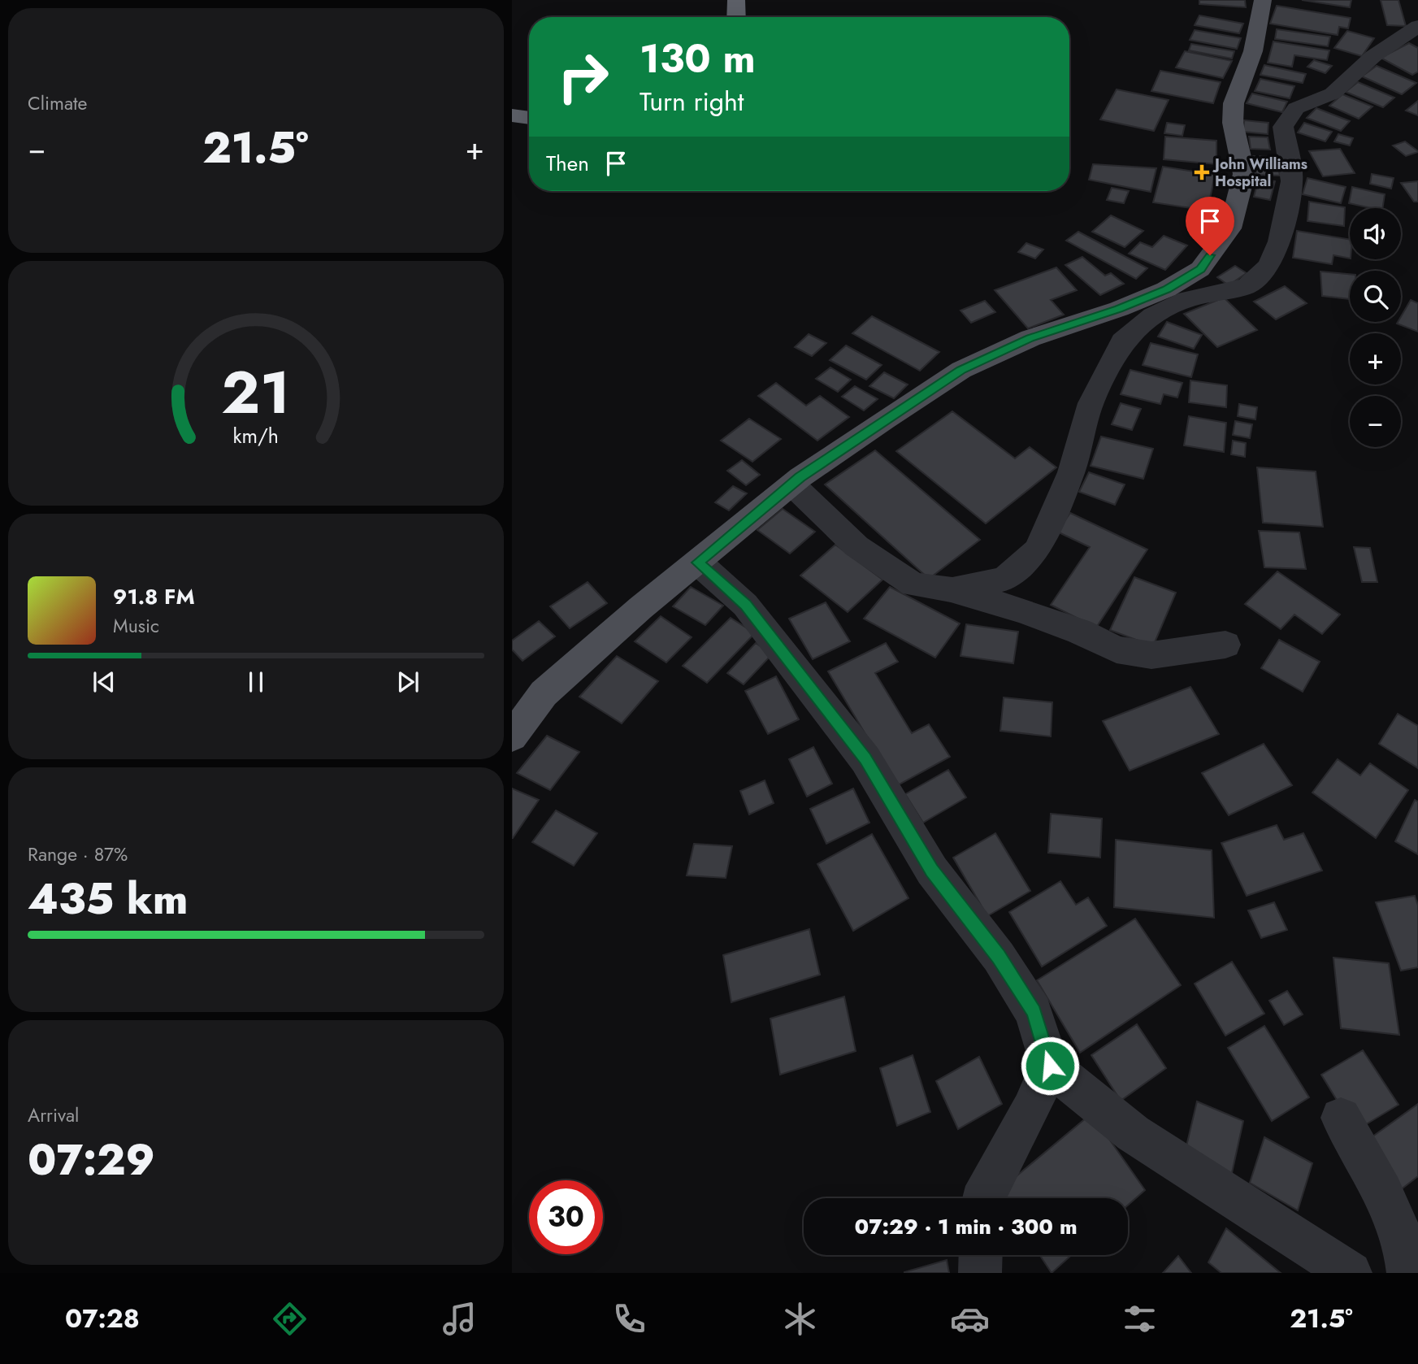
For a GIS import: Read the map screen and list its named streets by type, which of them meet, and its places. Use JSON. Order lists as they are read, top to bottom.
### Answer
{
  "places": {
    "health": ["John Williams Hospital"]
  },
  "page": {
    "tile": [
      "Climate",
      ["Range · 87%", "435 km"],
      ["Arrival", "07:29"]
    ],
    "turn": ["130 m", "Turn right"],
    "heat": ["−", "21.5°", "+"],
    "then": "Then",
    "map_buttons": ["+", "−"],
    "song": ["91.8 FM", "Music"],
    "limit": "30",
    "trip": "07:29 · 1 min · 300 m",
    "tabs": ["07:28", "21.5°"],
    "gauge": ["21", "km/h"]
  }
}
